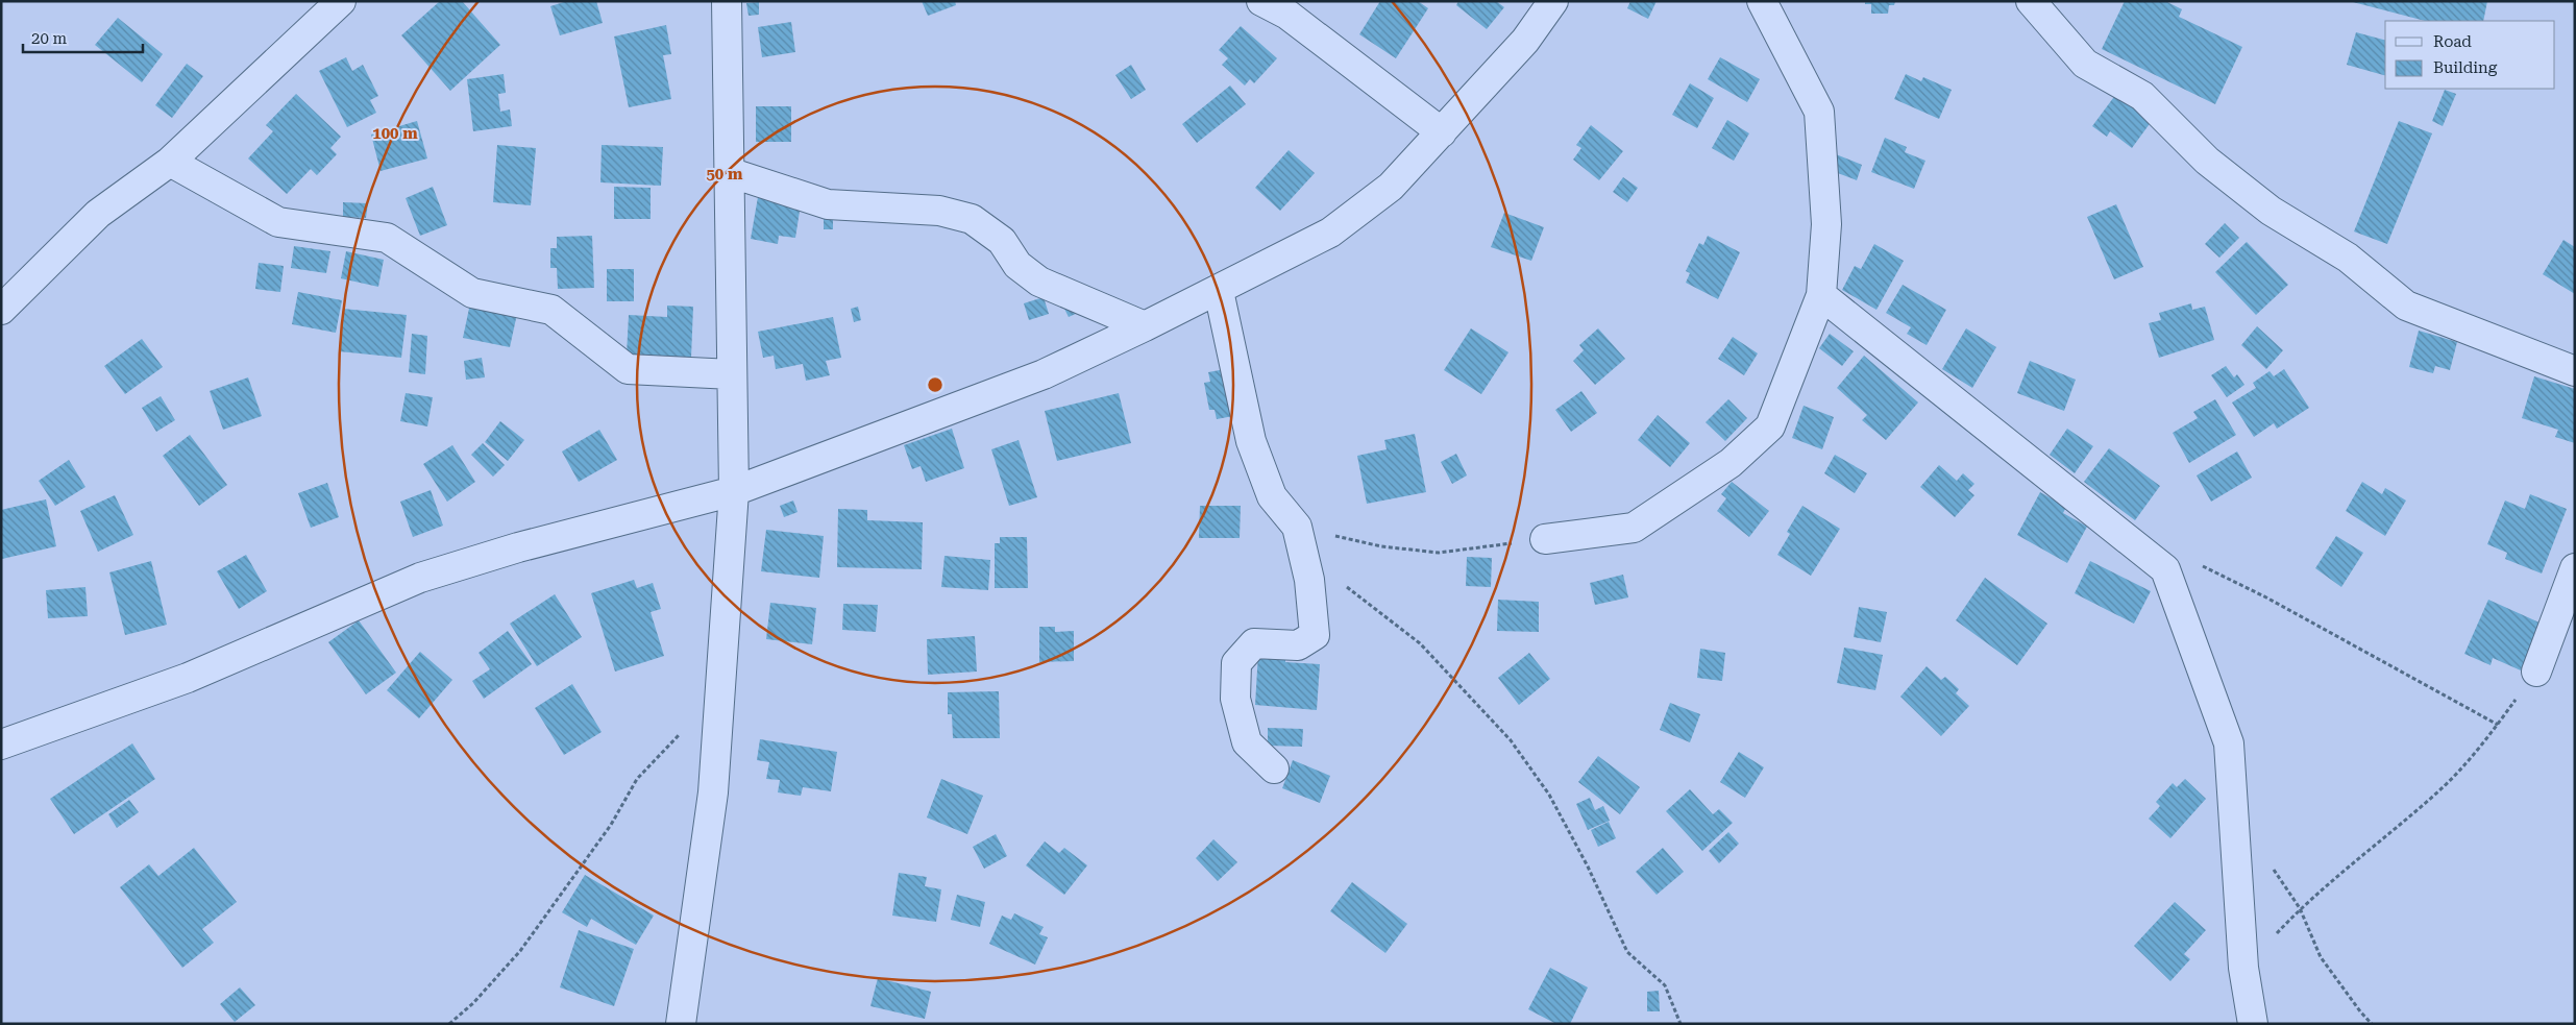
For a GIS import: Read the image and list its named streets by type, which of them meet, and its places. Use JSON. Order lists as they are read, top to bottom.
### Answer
{
  "legend": ["Road", "Building"],
  "scale_bar": "20 m",
  "rings": ["100 m", "50 m"]
}
